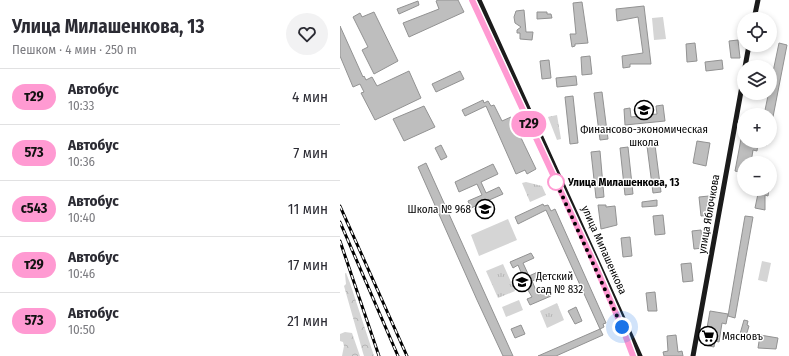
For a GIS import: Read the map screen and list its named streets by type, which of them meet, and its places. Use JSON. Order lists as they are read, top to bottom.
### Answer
{
  "streets": {
    "main road": ["улица Яблочкова", "улица Милашенкова"]
  },
  "places": {
    "school or university": ["Финансово-экономическая школа", "Школа № 968", "Детский сад № 832"],
    "other": ["Улица Милашенкова, 13"],
    "supermarket": ["Мясновъ"]
  },
  "lines": ["bus line т29"],
  "page": {
    "heading": ["Улица Милашенкова, 13", "Пешком · 4 мин · 250 m"],
    "on_map": "т29",
    "map_buttons": ["+", "−"],
    "list": [
      {
        "mark": "т29",
        "name": "Автобус",
        "note": "10:33",
        "value": "4 мин"
      },
      {
        "mark": "573",
        "name": "Автобус",
        "note": "10:36",
        "value": "7 мин"
      },
      {
        "mark": "с543",
        "name": "Автобус",
        "note": "10:40",
        "value": "11 мин"
      },
      {
        "mark": "т29",
        "name": "Автобус",
        "note": "10:46",
        "value": "17 мин"
      },
      {
        "mark": "573",
        "name": "Автобус",
        "note": "10:50",
        "value": "21 мин"
      }
    ]
  }
}
